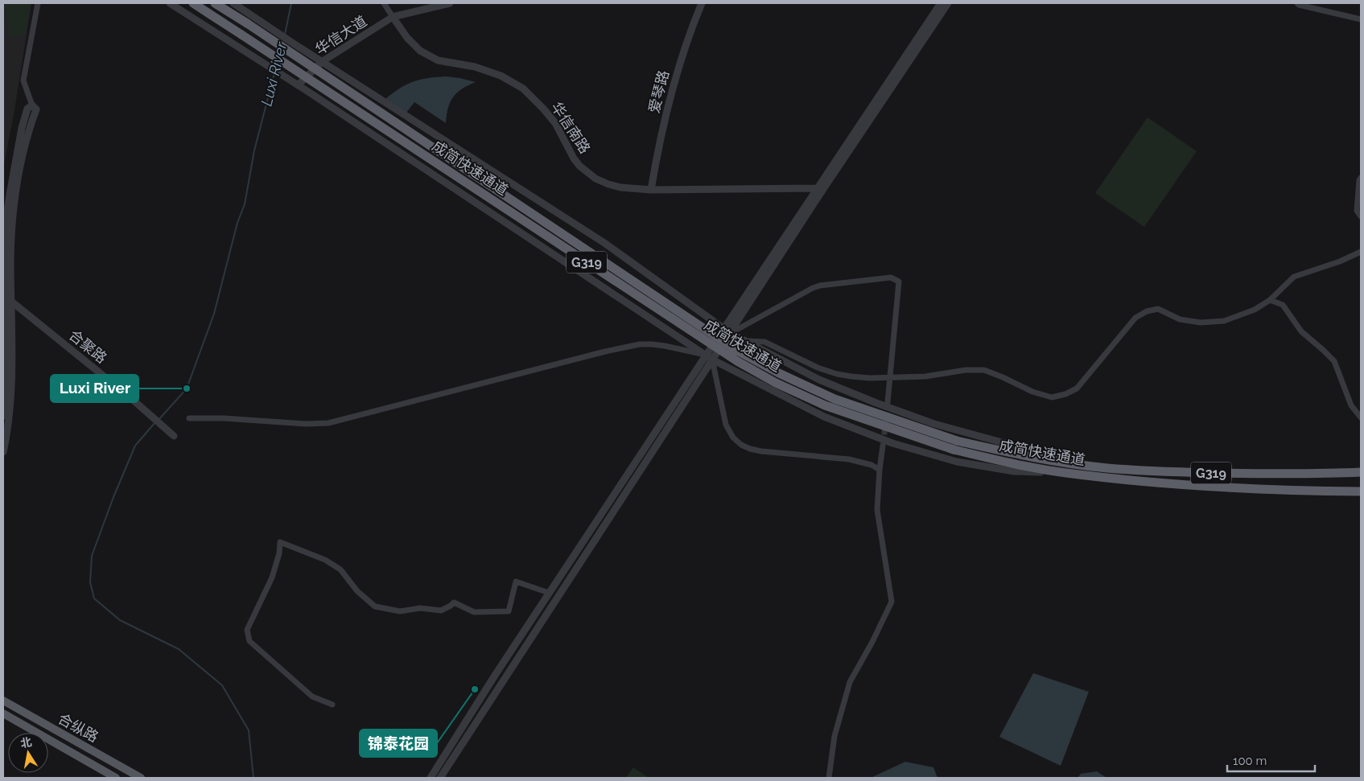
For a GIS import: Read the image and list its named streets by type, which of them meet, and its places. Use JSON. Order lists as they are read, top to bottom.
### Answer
{
  "streets": {
    "highway": ["成简快速通道", "G319"],
    "main road": ["合纵路"],
    "street": [
      "华信大道",
      "爱琴路",
      "华信南路",
      "合聚路"
    ]
  },
  "crossings": [
    ["华信大道", "华信南路"],
    ["爱琴路", "华信南路"]
  ],
  "water": ["Luxi River"],
  "places": ["Luxi River", "锦泰花园"],
  "scale_bar": "100 m",
  "north": "top"
}
